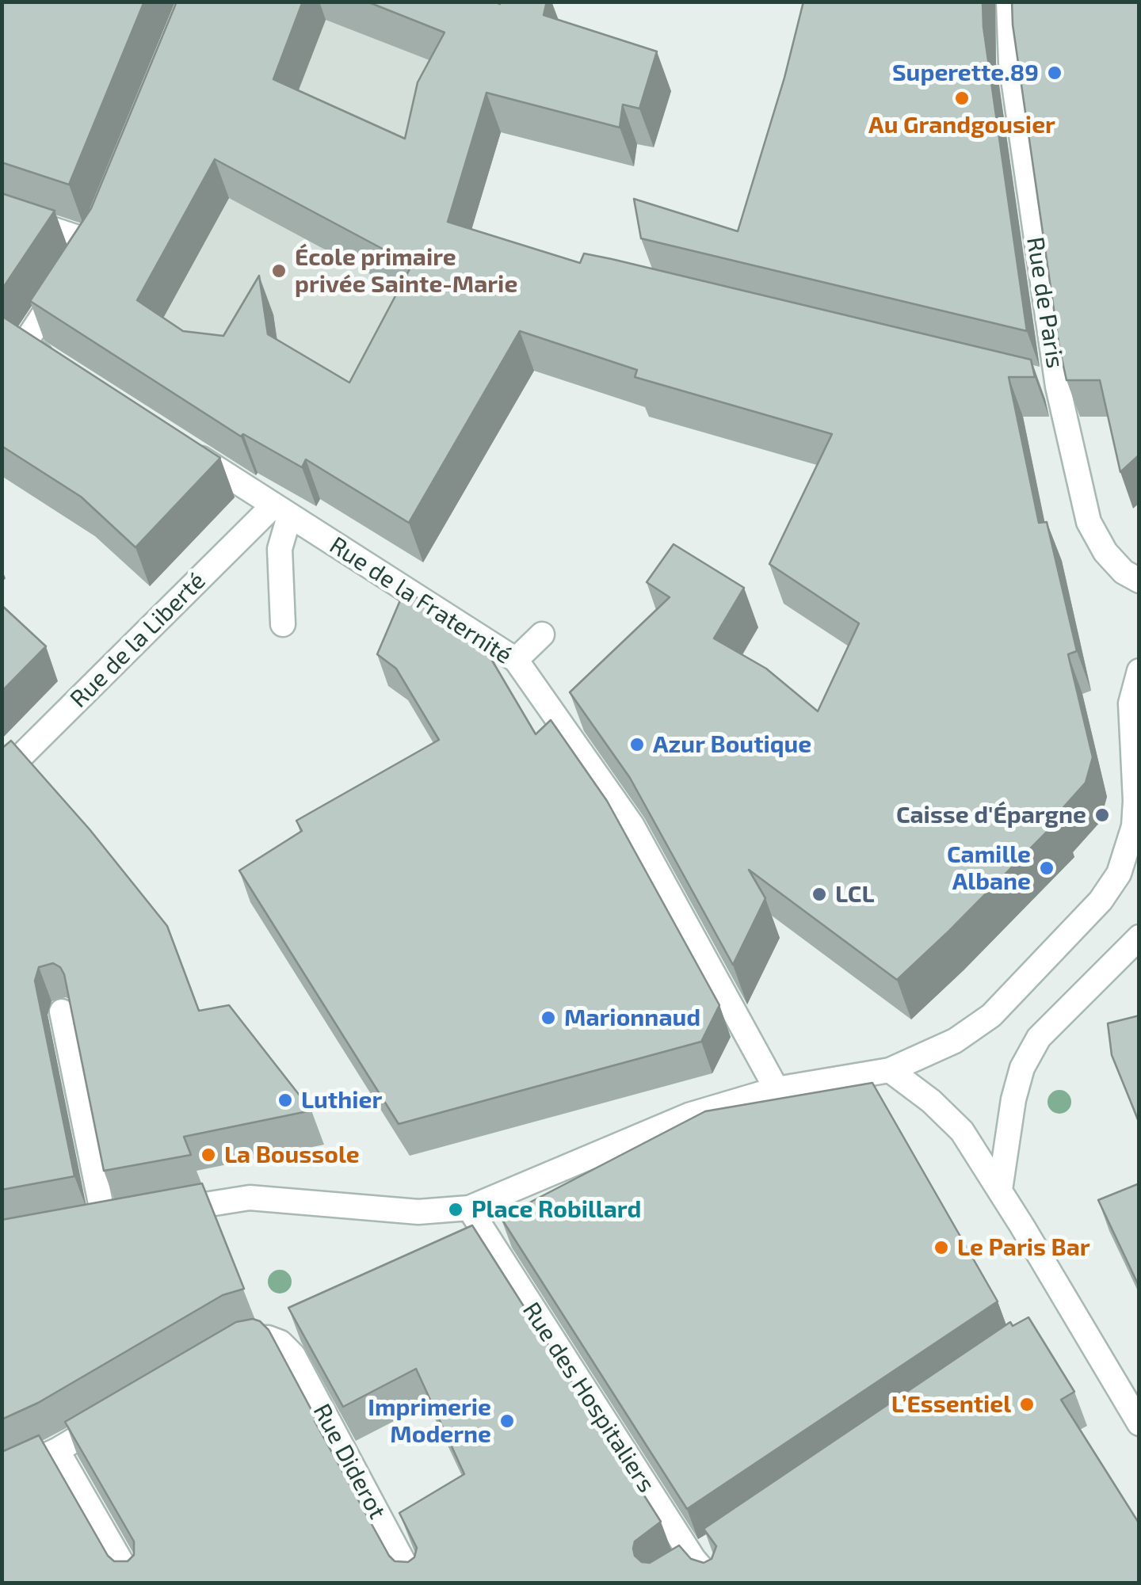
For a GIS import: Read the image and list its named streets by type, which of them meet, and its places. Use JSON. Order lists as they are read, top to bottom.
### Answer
{
  "streets": {
    "street": [
      "Rue de Paris",
      "Rue de la Fraternité",
      "Rue de la Liberté",
      "Rue des Hospitaliers",
      "Rue Diderot"
    ]
  },
  "crossings": [
    ["Rue de la Fraternité", "Rue de la Liberté"]
  ],
  "places": [
    "Superette.89",
    "Au Grandgousier",
    "École primaire privée Sainte-Marie",
    "Azur Boutique",
    "Caisse d'Épargne",
    "Camille Albane",
    "LCL",
    "Marionnaud",
    "Luthier",
    "La Boussole",
    "Place Robillard",
    "Le Paris Bar",
    "L’Essentiel",
    "Imprimerie Moderne"
  ]
}
